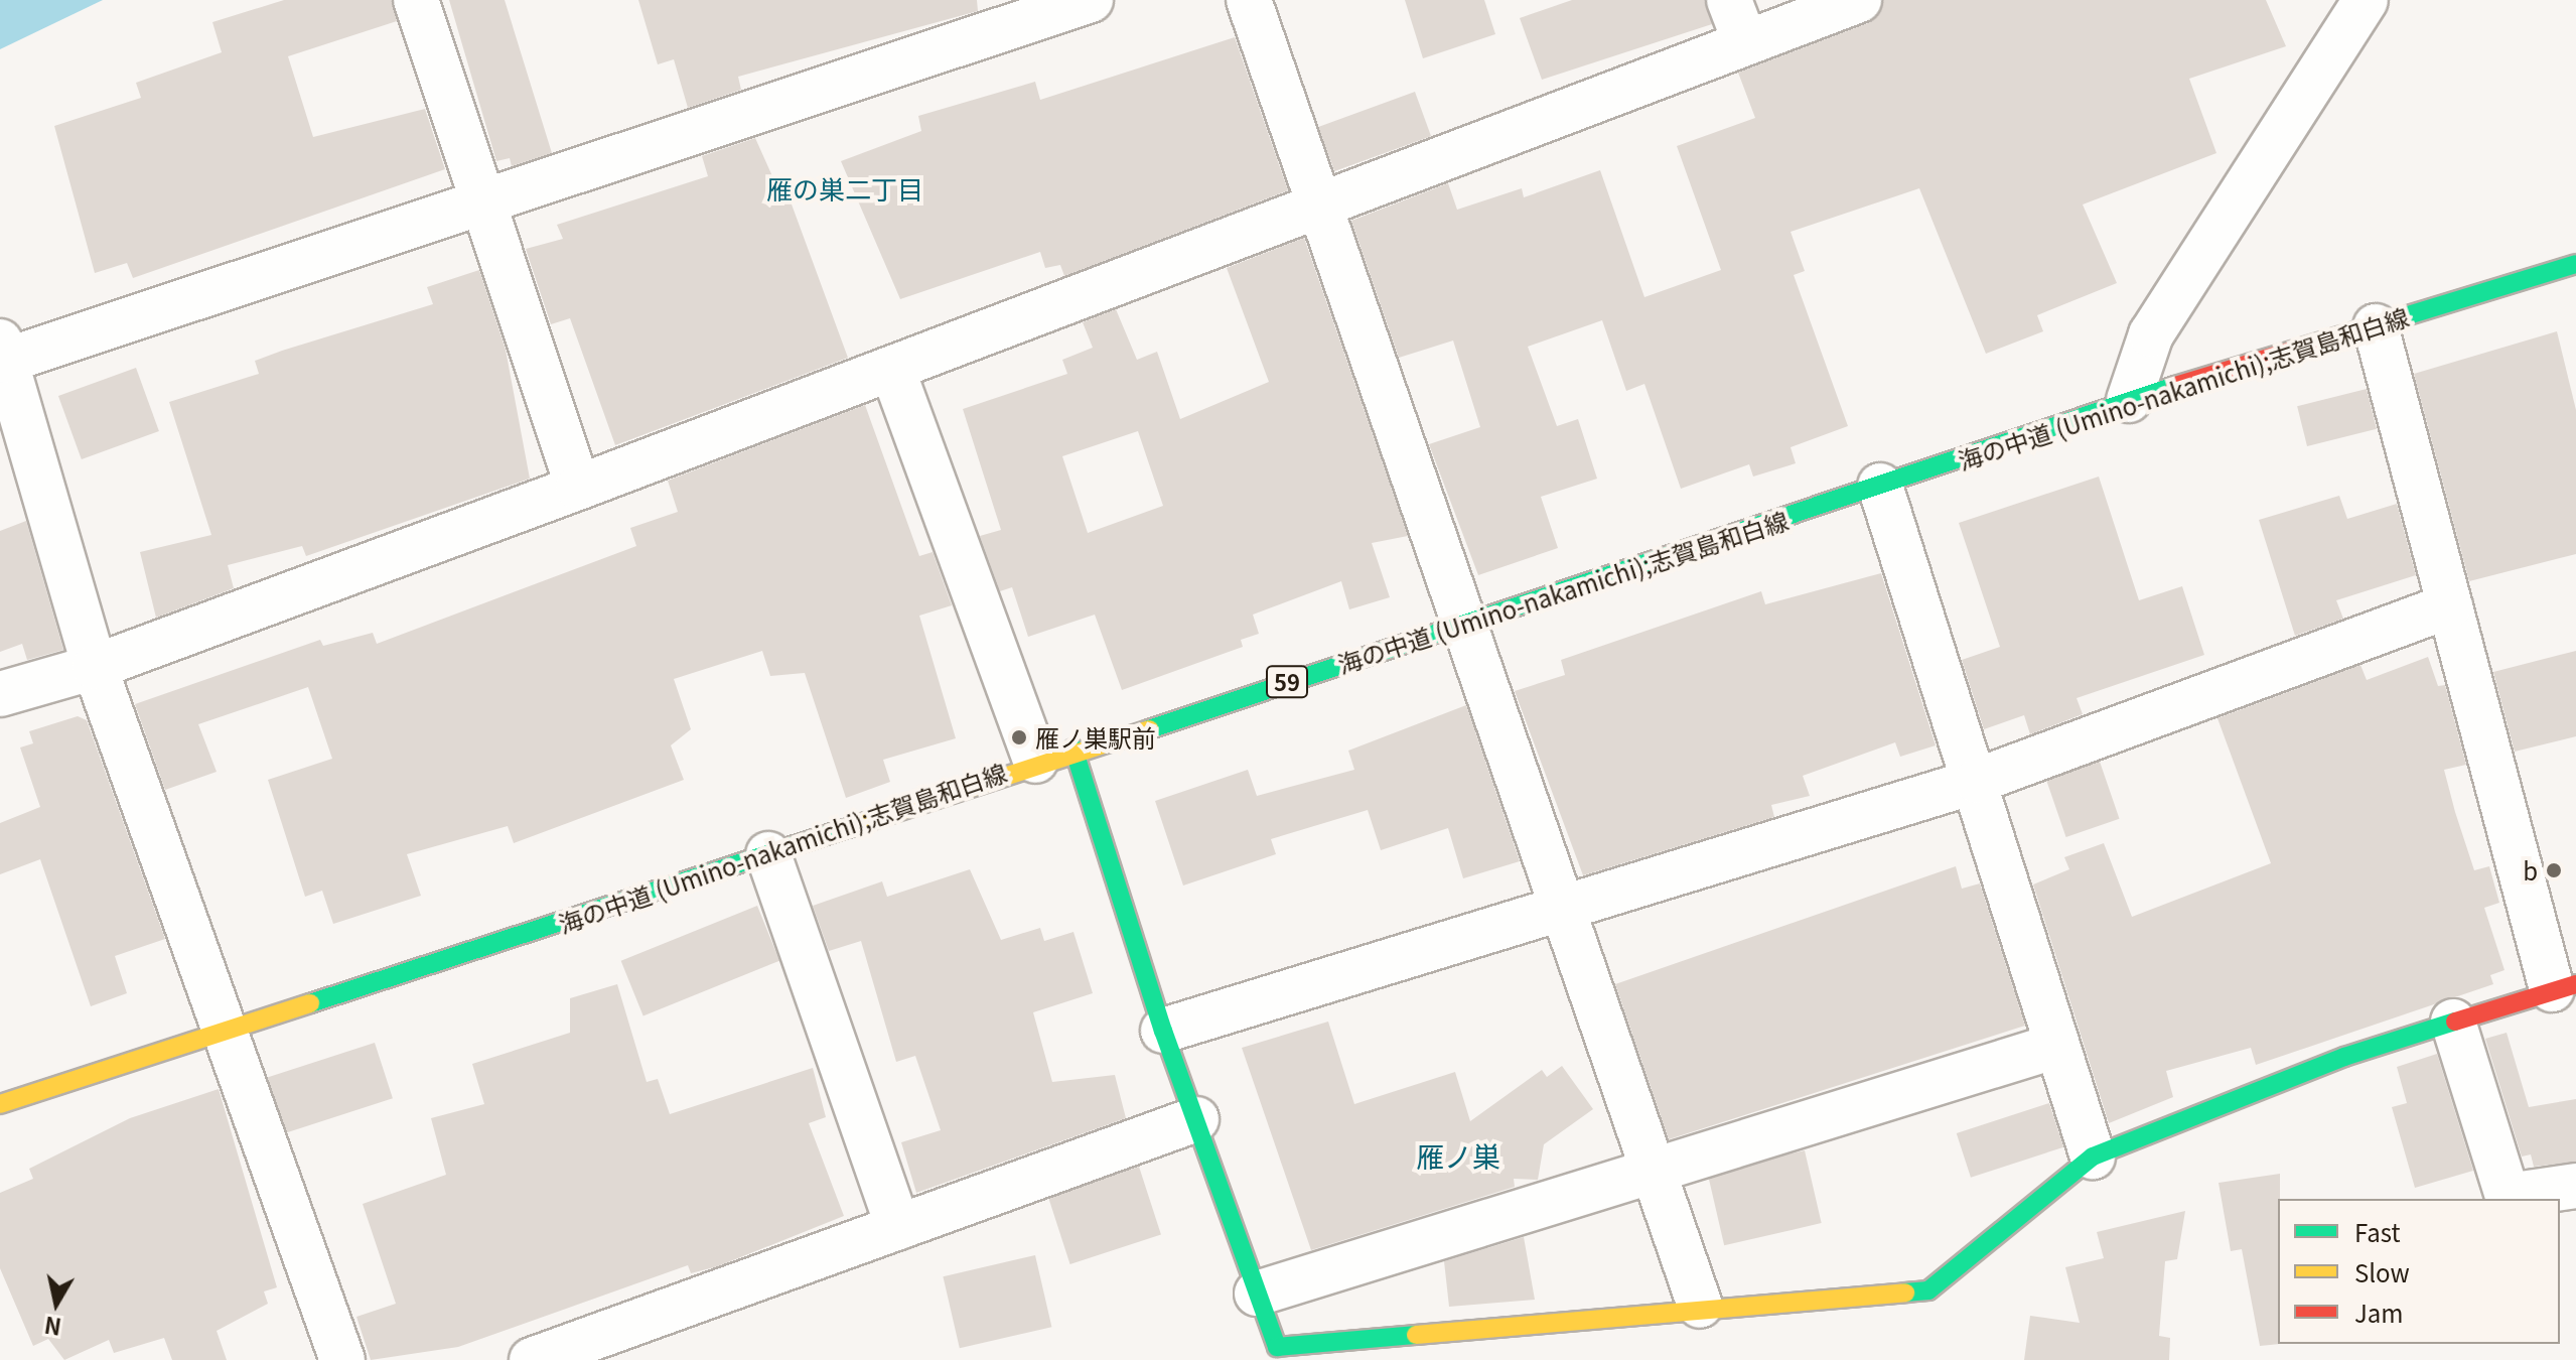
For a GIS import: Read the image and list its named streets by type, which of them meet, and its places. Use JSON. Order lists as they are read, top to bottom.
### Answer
{
  "streets": {
    "main road": ["海の中道 (Umino-nakamichi);志賀島和白線", "59"]
  },
  "districts": ["雁の巣二丁目", "雁ノ巣"],
  "places": ["雁ノ巣駅前", "b"],
  "legend": ["Fast", "Slow", "Jam"],
  "north": "bottom"
}
